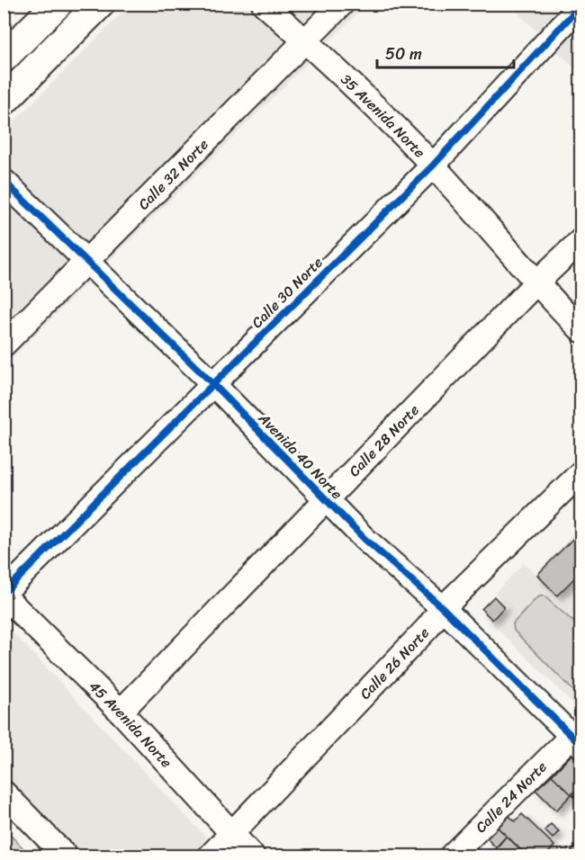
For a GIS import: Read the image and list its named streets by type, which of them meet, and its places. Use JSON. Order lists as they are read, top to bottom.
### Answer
{
  "streets": {
    "street": [
      "35 Avenida Norte",
      "Calle 32 Norte",
      "Calle 30 Norte",
      "Calle 28 Norte",
      "Avenida 40 Norte",
      "Calle 26 Norte",
      "45 Avenida Norte",
      "Calle 24 Norte"
    ]
  },
  "crossings": [
    ["35 Avenida Norte", "Calle 32 Norte"],
    ["35 Avenida Norte", "Calle 30 Norte"],
    ["35 Avenida Norte", "Calle 28 Norte"],
    ["Calle 32 Norte", "Avenida 40 Norte"],
    ["Calle 30 Norte", "Avenida 40 Norte"],
    ["Calle 30 Norte", "45 Avenida Norte"],
    ["Calle 28 Norte", "Avenida 40 Norte"],
    ["Calle 28 Norte", "45 Avenida Norte"],
    ["Avenida 40 Norte", "Calle 26 Norte"],
    ["Avenida 40 Norte", "Calle 24 Norte"],
    ["Calle 26 Norte", "45 Avenida Norte"]
  ],
  "scale_bar": "50 m"
}
